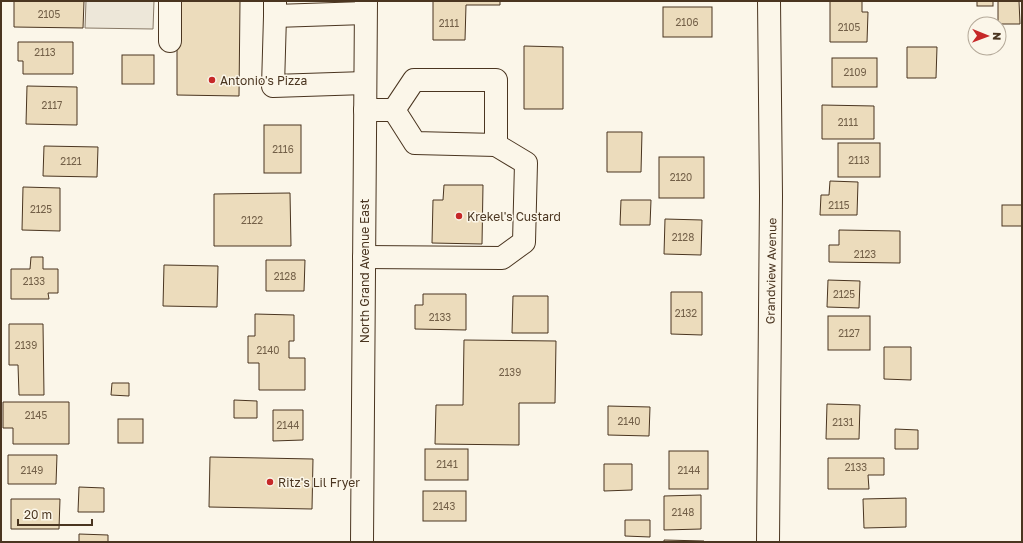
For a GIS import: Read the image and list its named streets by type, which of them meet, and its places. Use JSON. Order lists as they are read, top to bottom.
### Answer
{
  "streets": {
    "street": ["North Grand Avenue East", "Grandview Avenue"]
  },
  "places": ["Antonio's Pizza", "Krekel's Custard", "Ritz's Lil Fryer"],
  "house_numbers": [
    "2105",
    "2106",
    "2111",
    "2105",
    "2113",
    "2109",
    "2117",
    "2111",
    "2116",
    "2113",
    "2121",
    "2120",
    "2115",
    "2125",
    "2122",
    "2128",
    "2123",
    "2128",
    "2133",
    "2125",
    "2132",
    "2133",
    "2127",
    "2139",
    "2140",
    "2139",
    "2145",
    "2140",
    "2131",
    "2144",
    "2141",
    "2133",
    "2149",
    "2144",
    "2143",
    "2148"
  ],
  "scale_bar": "20 m",
  "north": "right"
}
